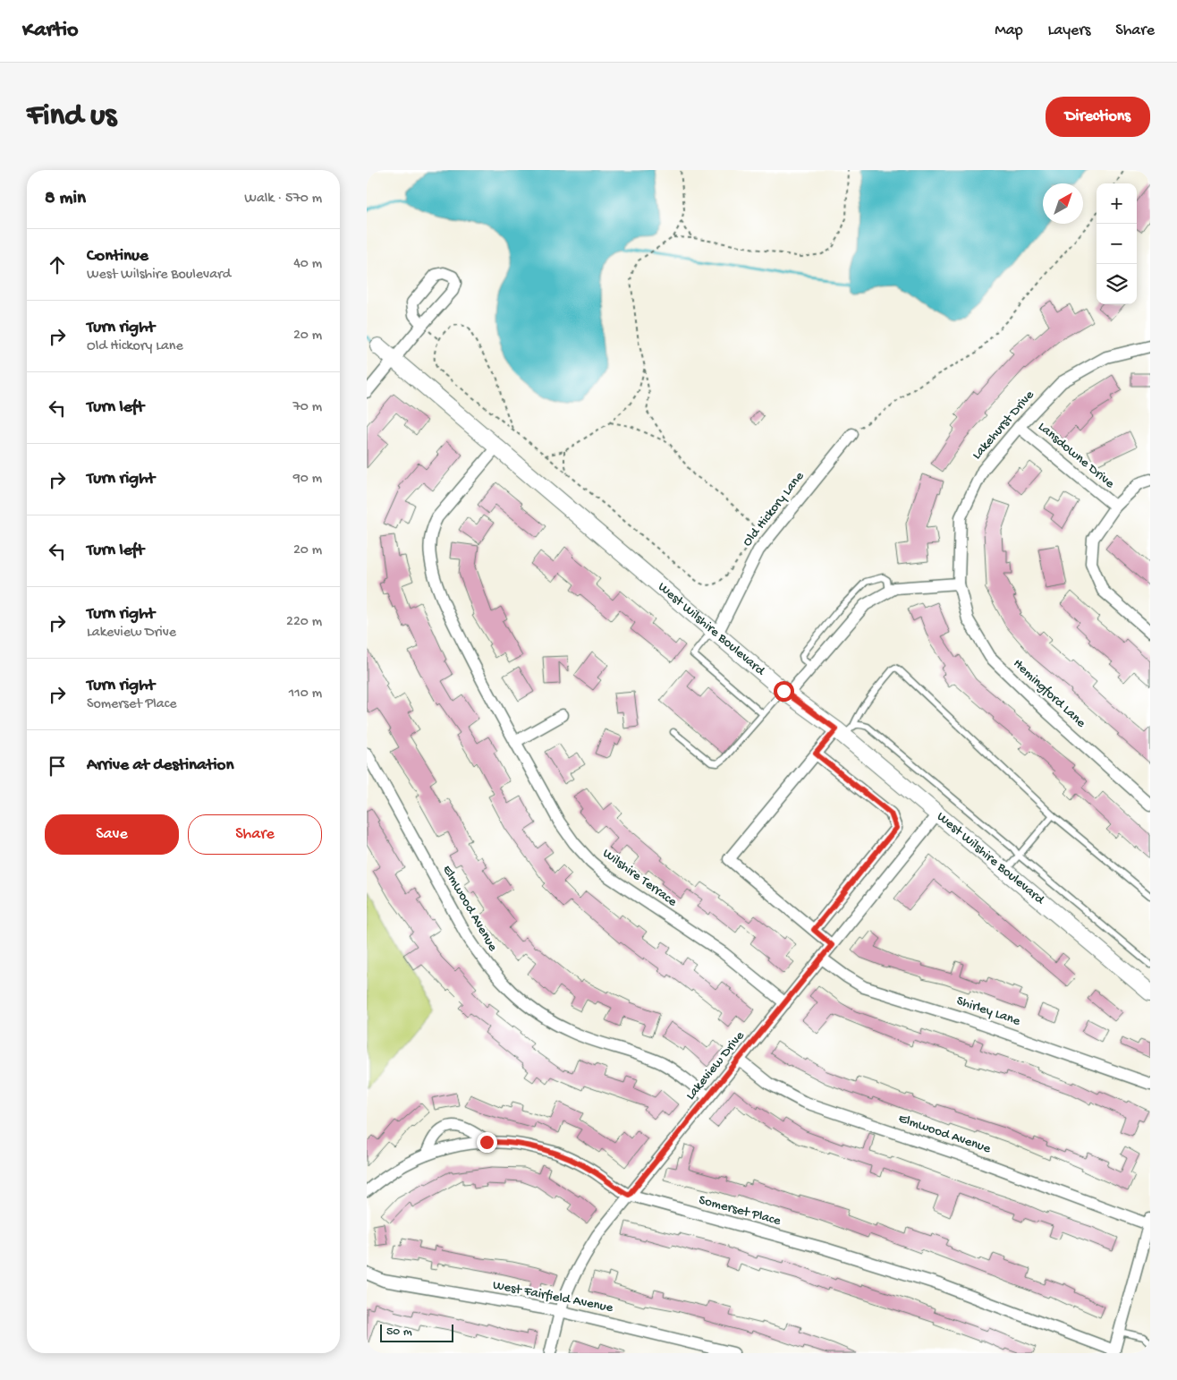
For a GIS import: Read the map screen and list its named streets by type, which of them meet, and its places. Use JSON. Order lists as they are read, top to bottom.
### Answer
{
  "streets": {
    "street": [
      "Lakehurst Drive",
      "Lansdowne Drive",
      "Old Hickory Lane",
      "West Wilshire Boulevard",
      "Hemingford Lane",
      "Wilshire Terrace",
      "Elmwood Avenue",
      "Shirley Lane",
      "Lakeview Drive",
      "Somerset Place",
      "West Fairfield Avenue"
    ]
  },
  "crossings": [
    ["Lakehurst Drive", "Lansdowne Drive"],
    ["Lakehurst Drive", "Hemingford Lane"],
    ["Old Hickory Lane", "West Wilshire Boulevard"],
    ["West Wilshire Boulevard", "Wilshire Terrace"],
    ["West Wilshire Boulevard", "Lakeview Drive"],
    ["Wilshire Terrace", "Lakeview Drive"],
    ["Elmwood Avenue", "Lakeview Drive"],
    ["Shirley Lane", "Lakeview Drive"],
    ["Lakeview Drive", "Somerset Place"],
    ["Lakeview Drive", "West Fairfield Avenue"]
  ],
  "scale_bar": "50 m",
  "north": "top right",
  "page": {
    "header": "Kartio",
    "nav": ["Map", "Layers", "Share"],
    "buttons": [
      "Directions",
      ["Save", "Share"]
    ],
    "title": "Find us",
    "heading": ["8 min", "Walk · 570 m"],
    "map_buttons": ["+", "−"],
    "list": [
      ["Continue", "West Wilshire Boulevard", "40 m"],
      ["Turn right", "Old Hickory Lane", "20 m"],
      ["Turn left", "70 m"],
      ["Turn right", "90 m"],
      ["Turn left", "20 m"],
      ["Turn right", "Lakeview Drive", "220 m"],
      ["Turn right", "Somerset Place", "110 m"],
      "Arrive at destination"
    ],
    "scale": "50 m"
  }
}
